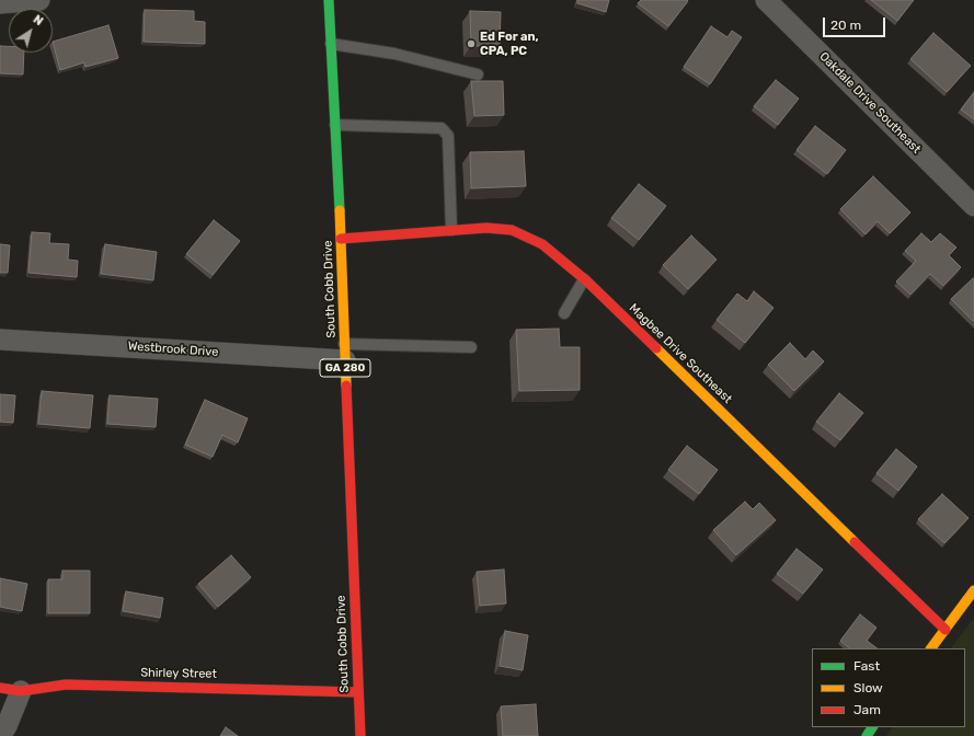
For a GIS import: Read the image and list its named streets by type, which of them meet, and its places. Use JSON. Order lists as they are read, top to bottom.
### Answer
{
  "streets": {
    "street": [
      "Oakdale Drive Southeast",
      "South Cobb Drive",
      "Westbrook Drive",
      "Magbee Drive Southeast",
      "GA 280",
      "Shirley Street"
    ]
  },
  "crossings": [
    ["South Cobb Drive", "Westbrook Drive"],
    ["South Cobb Drive", "Magbee Drive Southeast"],
    ["South Cobb Drive", "Shirley Street"]
  ],
  "places": ["Ed For an, CPA, PC"],
  "legend": ["Fast", "Slow", "Jam"],
  "scale_bar": "20 m",
  "north": "top right"
}
